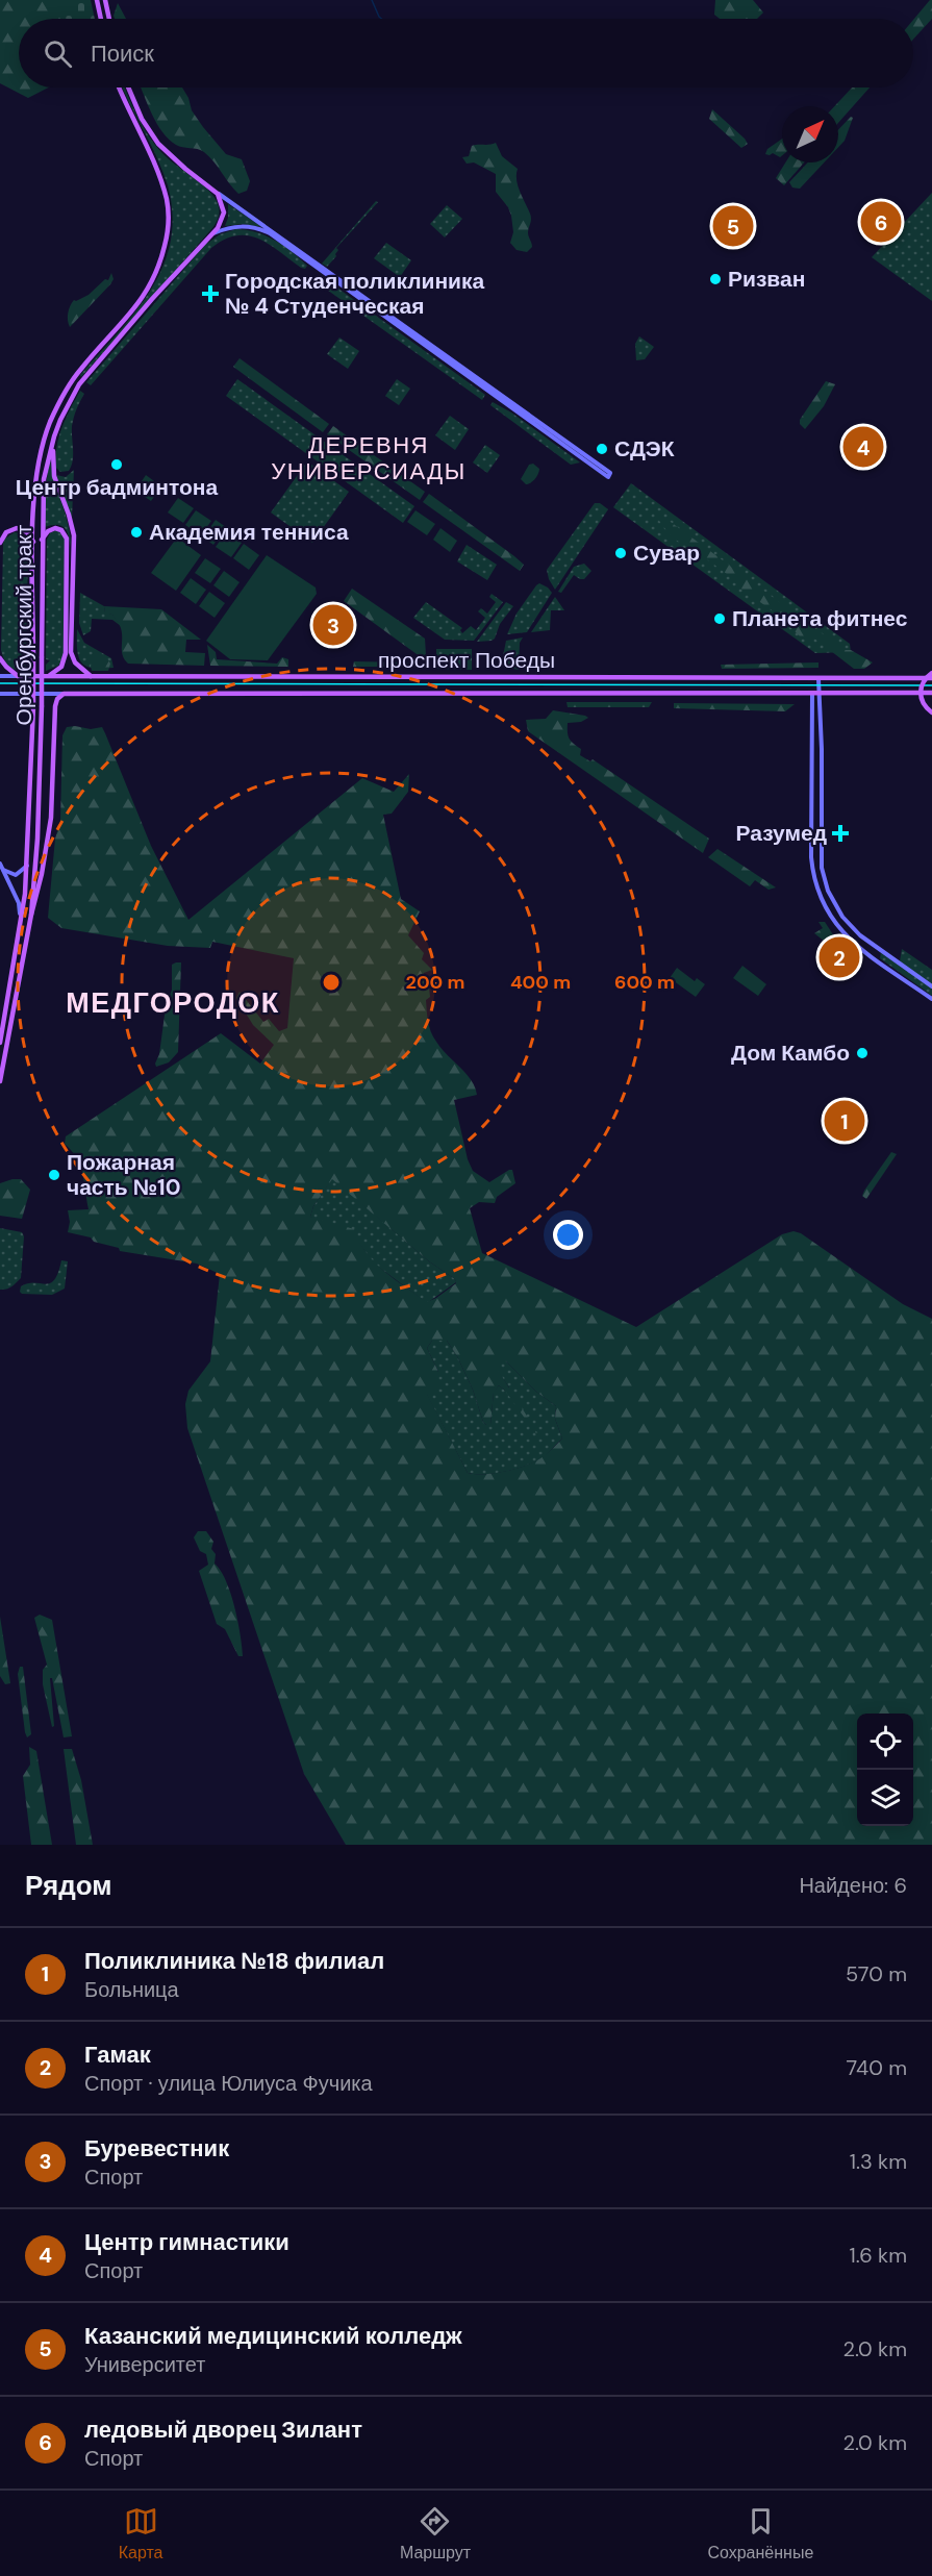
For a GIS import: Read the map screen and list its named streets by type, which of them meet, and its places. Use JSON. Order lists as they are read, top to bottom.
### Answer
{
  "streets": {
    "main road": ["Оренбургский тракт", "проспект Победы"]
  },
  "districts": ["ДЕРЕВНЯ УНИВЕРСИАДЫ", "МЕДГОРОДОК"],
  "places": {
    "other": [
      "Ризван",
      "СДЭК",
      "Центр бадминтона",
      "Академия тенниса",
      "Сувар",
      "Планета фитнес",
      "Дом Камбо",
      "Пожарная часть №10"
    ],
    "health": ["Городская поликлиника № 4 Студенческая", "Разумед"]
  },
  "north": "top right",
  "page": {
    "search": "Поиск",
    "pins": [
      "6",
      "5",
      "4",
      "3",
      "2",
      "1"
    ],
    "heading": ["Рядом", "Найдено: 6"],
    "list": [
      {
        "mark": "1",
        "name": "Поликлиника №18 филиал",
        "note": "Больница",
        "value": "570 m"
      },
      {
        "mark": "2",
        "name": "Гамак",
        "note": "Спорт · улица Юлиуса Фучика",
        "value": "740 m"
      },
      {
        "mark": "3",
        "name": "Буревестник",
        "note": "Спорт",
        "value": "1.3 km"
      },
      {
        "mark": "4",
        "name": "Центр гимнастики",
        "note": "Спорт",
        "value": "1.6 km"
      },
      {
        "mark": "5",
        "name": "Казанский медицинский колледж",
        "note": "Университет",
        "value": "2.0 km"
      },
      {
        "mark": "6",
        "name": "ледовый дворец Зилант",
        "note": "Спорт",
        "value": "2.0 km"
      }
    ],
    "nav": ["Карта", "Маршрут", "Сохранённые"]
  },
  "rings": ["200 m", "400 m", "600 m"]
}
